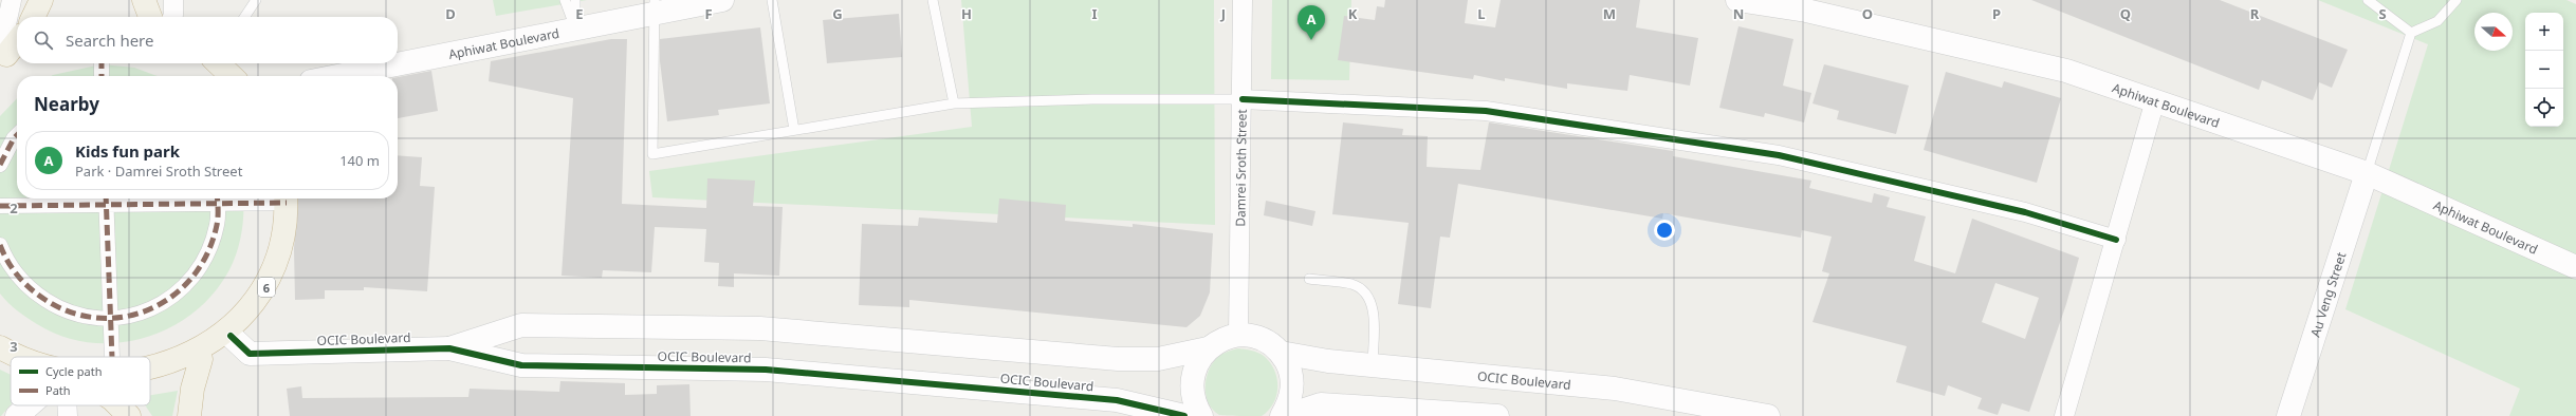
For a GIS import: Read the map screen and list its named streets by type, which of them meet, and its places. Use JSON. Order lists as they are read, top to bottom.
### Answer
{
  "streets": {
    "highway": ["6"],
    "street": [
      "Aphiwat Boulevard",
      "Damrei Sroth Street",
      "Au Veng Street",
      "OCIC Boulevard"
    ]
  },
  "crossings": [
    ["Aphiwat Boulevard", "Au Veng Street"],
    ["6", "OCIC Boulevard"]
  ],
  "legend": ["Cycle path", "Path"],
  "north": "right",
  "page": {
    "pins": "A",
    "map_buttons": ["+", "−"],
    "search": "Search here",
    "heading": "Nearby",
    "list": [
      {
        "mark": "A",
        "name": "Kids fun park",
        "note": "Park · Damrei Sroth Street",
        "value": "140 m"
      }
    ]
  },
  "grid": {
    "columns": [
      "D",
      "E",
      "F",
      "G",
      "H",
      "I",
      "J",
      "K",
      "L",
      "M",
      "N",
      "O",
      "P",
      "Q",
      "R",
      "S"
    ],
    "rows": ["2", "3"]
  }
}
